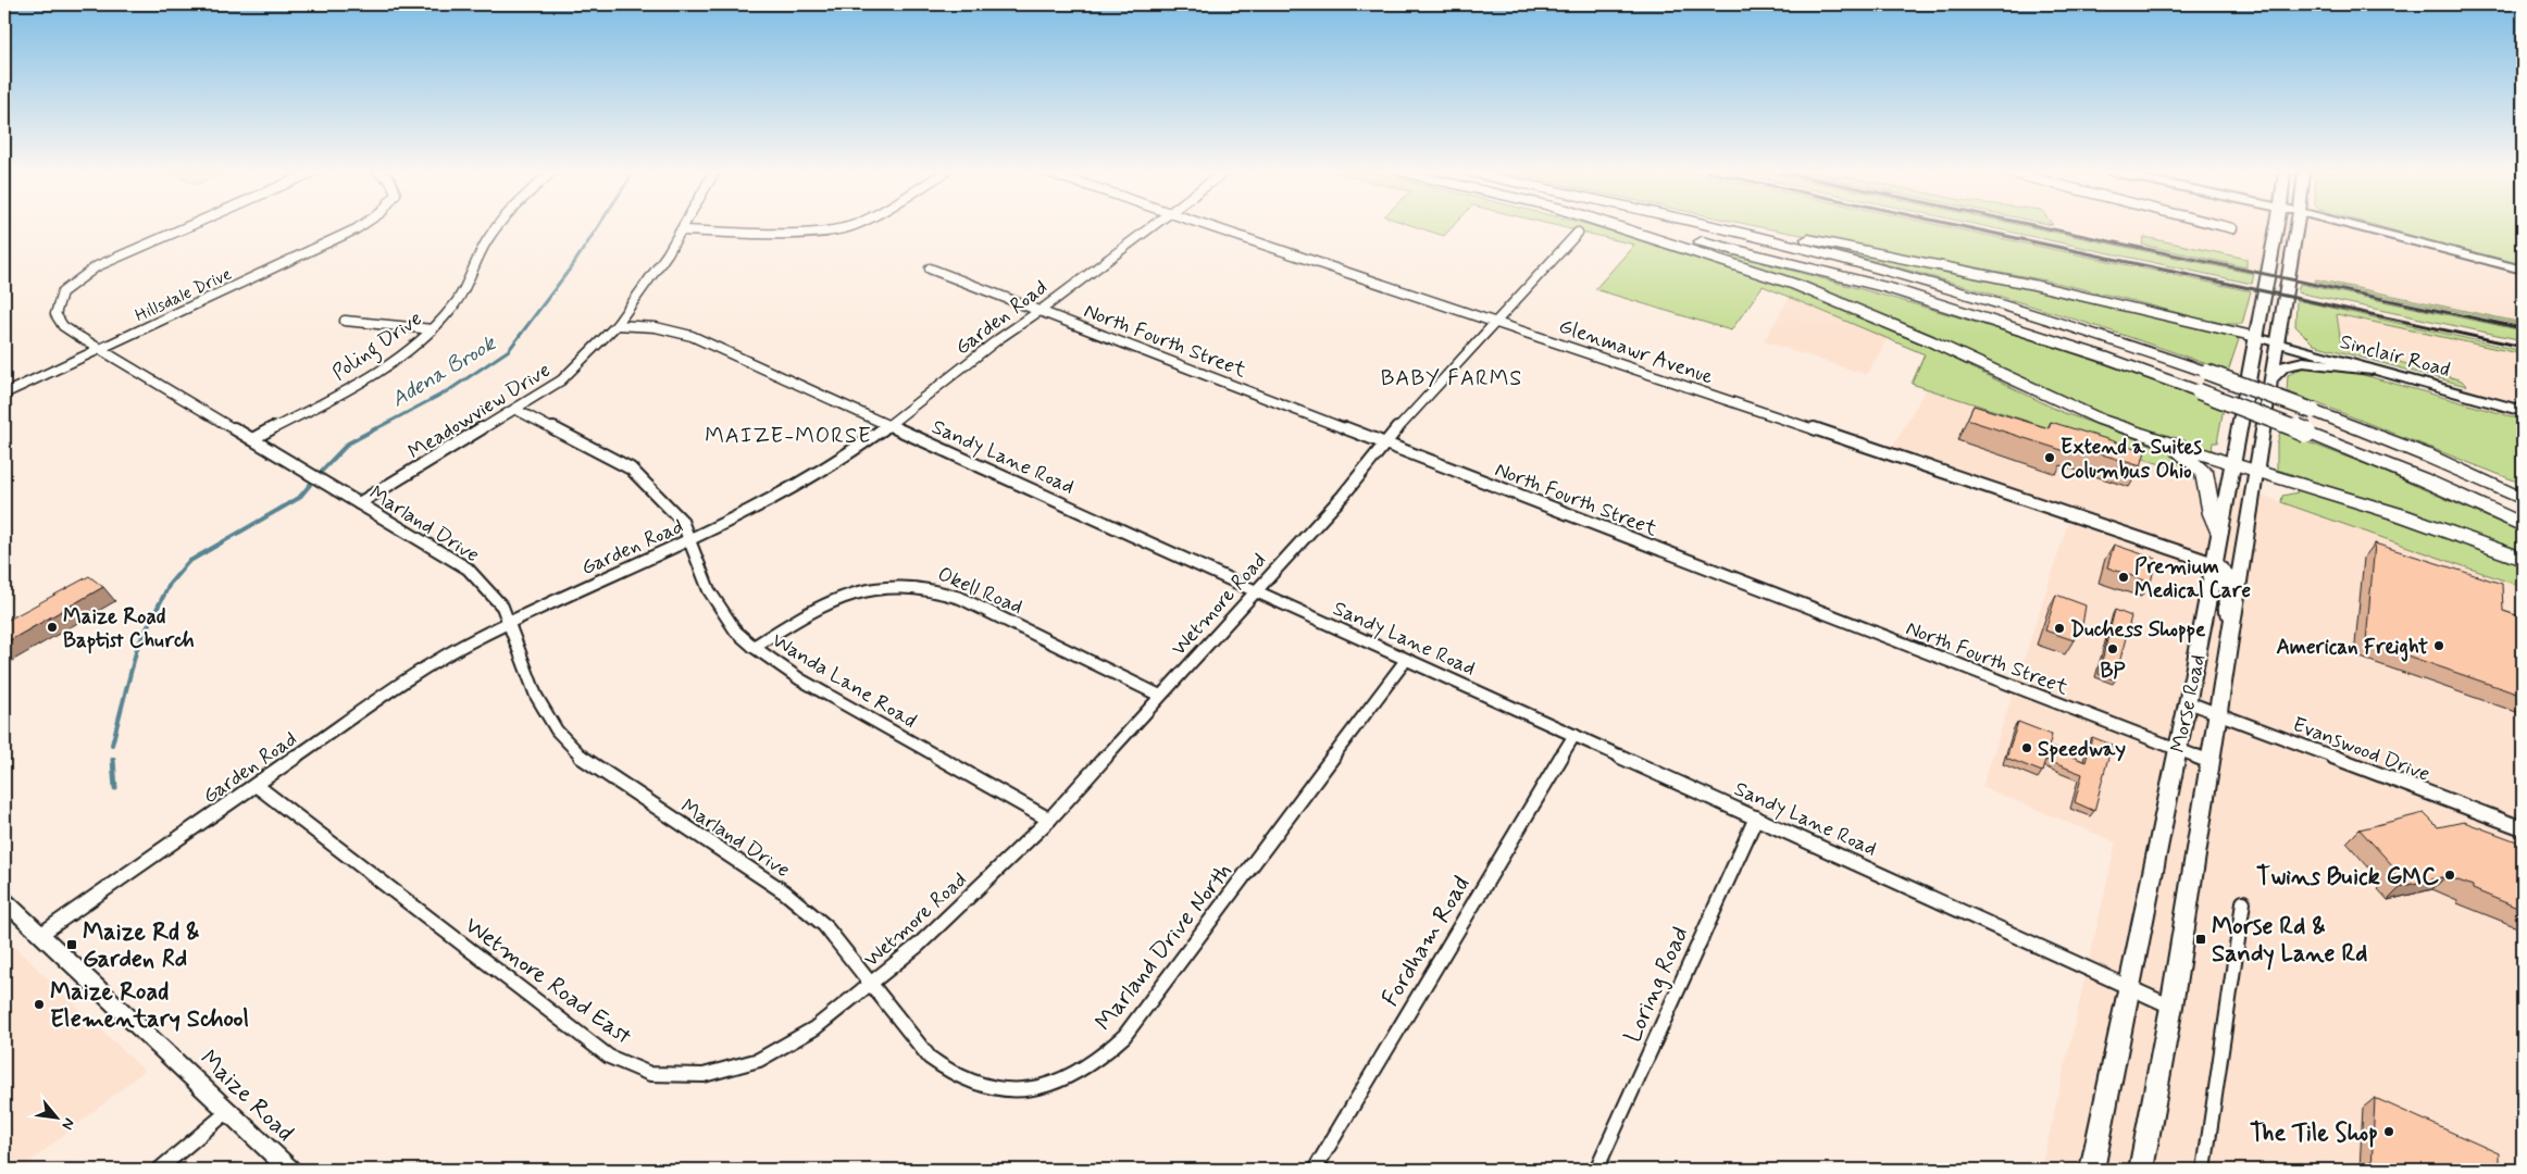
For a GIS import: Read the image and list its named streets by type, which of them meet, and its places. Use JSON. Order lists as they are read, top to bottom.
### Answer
{
  "streets": {
    "main road": ["Sinclair Road", "Morse Road"],
    "street": [
      "Hillsdale Drive",
      "Garden Road",
      "North Fourth Street",
      "Poling Drive",
      "Glenmawr Avenue",
      "Meadowview Drive",
      "Sandy Lane Road",
      "Marland Drive",
      "Okell Road",
      "Wetmore Road",
      "Wanda Lane Road",
      "Evanswood Drive",
      "Fordham Road",
      "Marland Drive North",
      "Wetmore Road East",
      "Loring Road",
      "Maize Road"
    ]
  },
  "crossings": [
    ["Hillsdale Drive", "Marland Drive"],
    ["Garden Road", "North Fourth Street"],
    ["Garden Road", "Sandy Lane Road"],
    ["Garden Road", "Marland Drive"],
    ["Garden Road", "Wanda Lane Road"],
    ["Garden Road", "Wetmore Road East"],
    ["Garden Road", "Maize Road"],
    ["North Fourth Street", "Wetmore Road"],
    ["North Fourth Street", "Morse Road"],
    ["Poling Drive", "Marland Drive"],
    ["Glenmawr Avenue", "Wetmore Road"],
    ["Glenmawr Avenue", "Morse Road"],
    ["Sinclair Road", "Morse Road"],
    ["Meadowview Drive", "Sandy Lane Road"],
    ["Meadowview Drive", "Marland Drive"],
    ["Meadowview Drive", "Wanda Lane Road"],
    ["Sandy Lane Road", "Wetmore Road"],
    ["Sandy Lane Road", "Morse Road"],
    ["Sandy Lane Road", "Fordham Road"],
    ["Sandy Lane Road", "Marland Drive North"],
    ["Sandy Lane Road", "Loring Road"],
    ["Marland Drive", "Wetmore Road"],
    ["Marland Drive", "Marland Drive North"],
    ["Marland Drive", "Wetmore Road East"],
    ["Okell Road", "Wetmore Road"],
    ["Okell Road", "Wanda Lane Road"],
    ["Wetmore Road", "Wanda Lane Road"],
    ["Wetmore Road", "Marland Drive North"],
    ["Wetmore Road", "Wetmore Road East"],
    ["Morse Road", "Evanswood Drive"],
    ["Marland Drive North", "Wetmore Road East"]
  ],
  "districts": ["BABY FARMS", "MAIZE-MORSE"],
  "water": ["Adena Brook"],
  "places": {
    "other": [
      "Extend a Suites Columbus Ohio",
      "Premium Medical Care",
      "Maize Road Baptist Church",
      "Duchess Shoppe",
      "American Freight",
      "BP",
      "Speedway",
      "Twins Buick GMC",
      "Maize Road Elementary School",
      "The Tile Shop"
    ],
    "transit": ["Morse Rd & Sandy Lane Rd", "Maize Rd & Garden Rd"]
  },
  "north": "bottom right"
}
